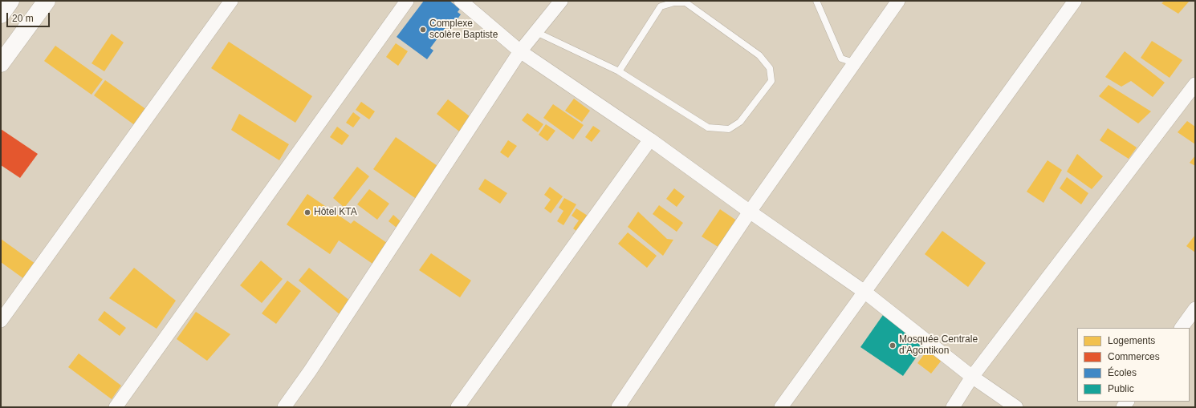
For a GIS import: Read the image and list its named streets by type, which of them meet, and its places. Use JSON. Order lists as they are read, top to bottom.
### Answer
{
  "places": ["Complexe scolère Baptiste", "Hôtel KTA", "Mosquée Centrale d'Agontikon"],
  "legend": [
    "Logements",
    "Commerces",
    "Écoles",
    "Public"
  ],
  "scale_bar": "20 m"
}
